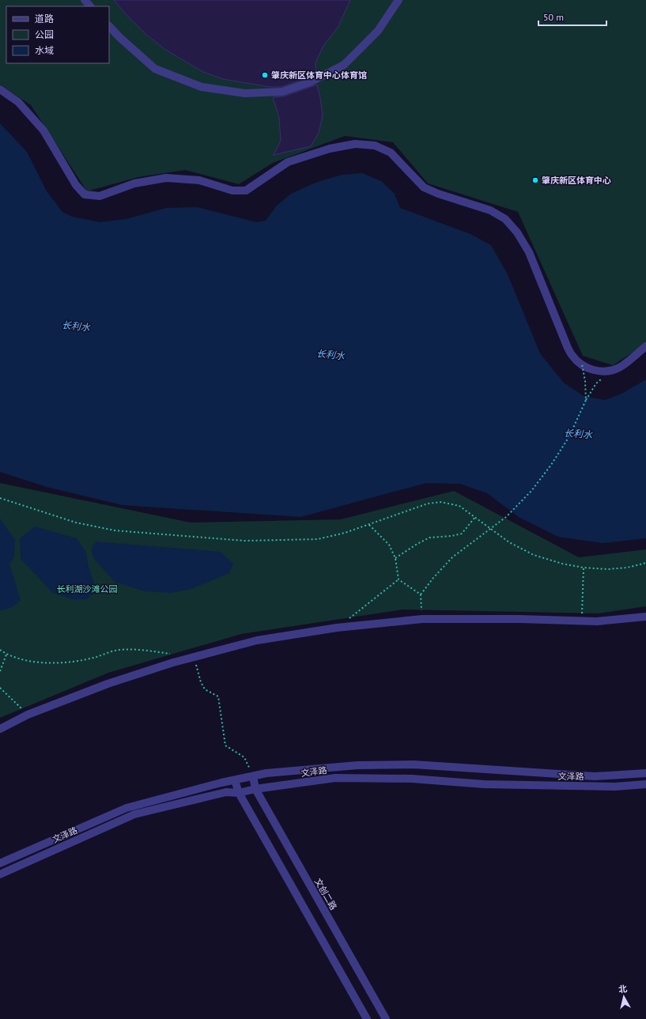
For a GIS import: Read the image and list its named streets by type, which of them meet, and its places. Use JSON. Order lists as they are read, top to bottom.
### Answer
{
  "streets": {
    "street": ["文泽路", "文创二路"]
  },
  "crossings": [
    ["文泽路", "文创二路"]
  ],
  "water": ["长利水"],
  "parks": ["长利湖沙滩公园"],
  "places": ["肇庆新区体育中心体育馆", "肇庆新区体育中心"],
  "legend": ["道路", "公园", "水域"],
  "scale_bar": "50 m",
  "north": "top"
}
